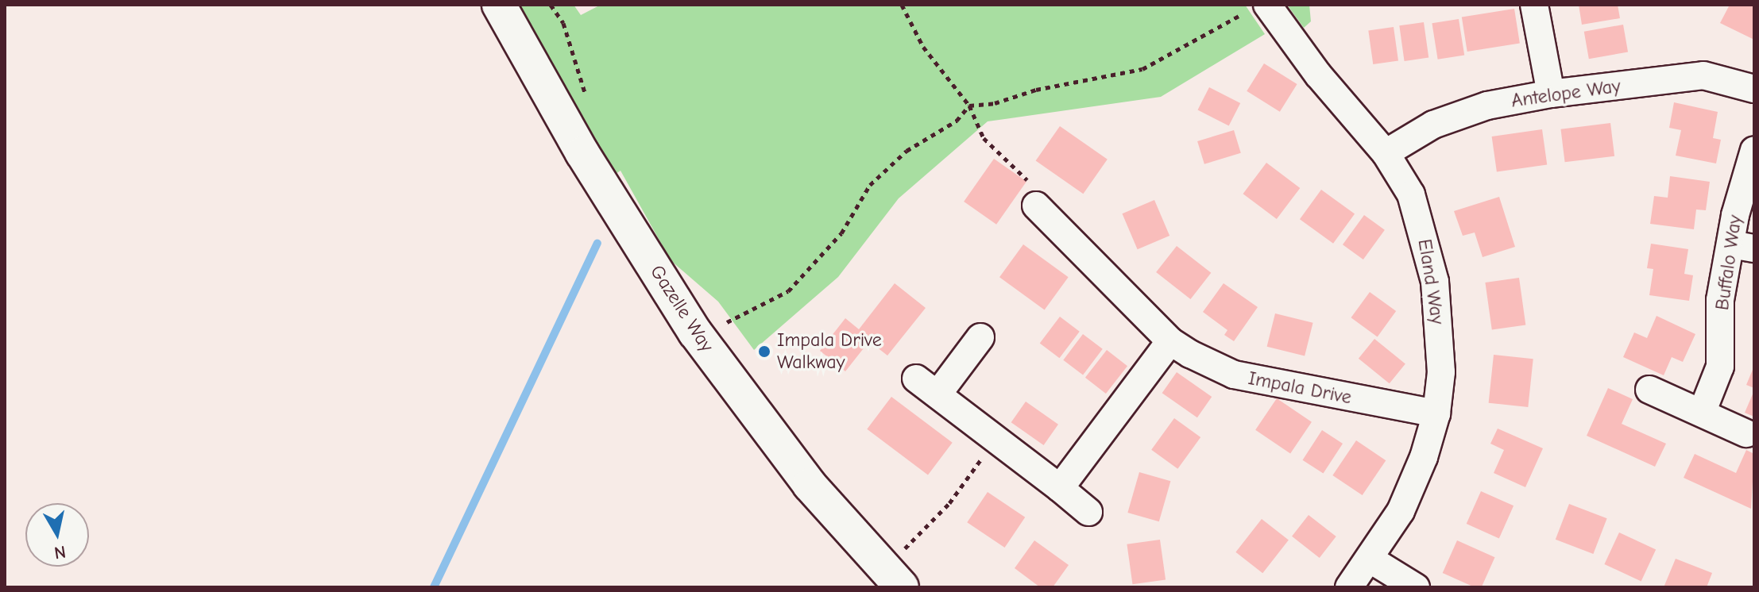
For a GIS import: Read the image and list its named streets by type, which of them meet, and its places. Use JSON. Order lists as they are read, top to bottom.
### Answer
{
  "streets": {
    "street": [
      "Antelope Way",
      "Buffalo Way",
      "Eland Way",
      "Gazelle Way",
      "Impala Drive"
    ]
  },
  "crossings": [
    ["Antelope Way", "Eland Way"],
    ["Eland Way", "Impala Drive"]
  ],
  "places": ["Impala Drive Walkway"],
  "north": "bottom"
}
